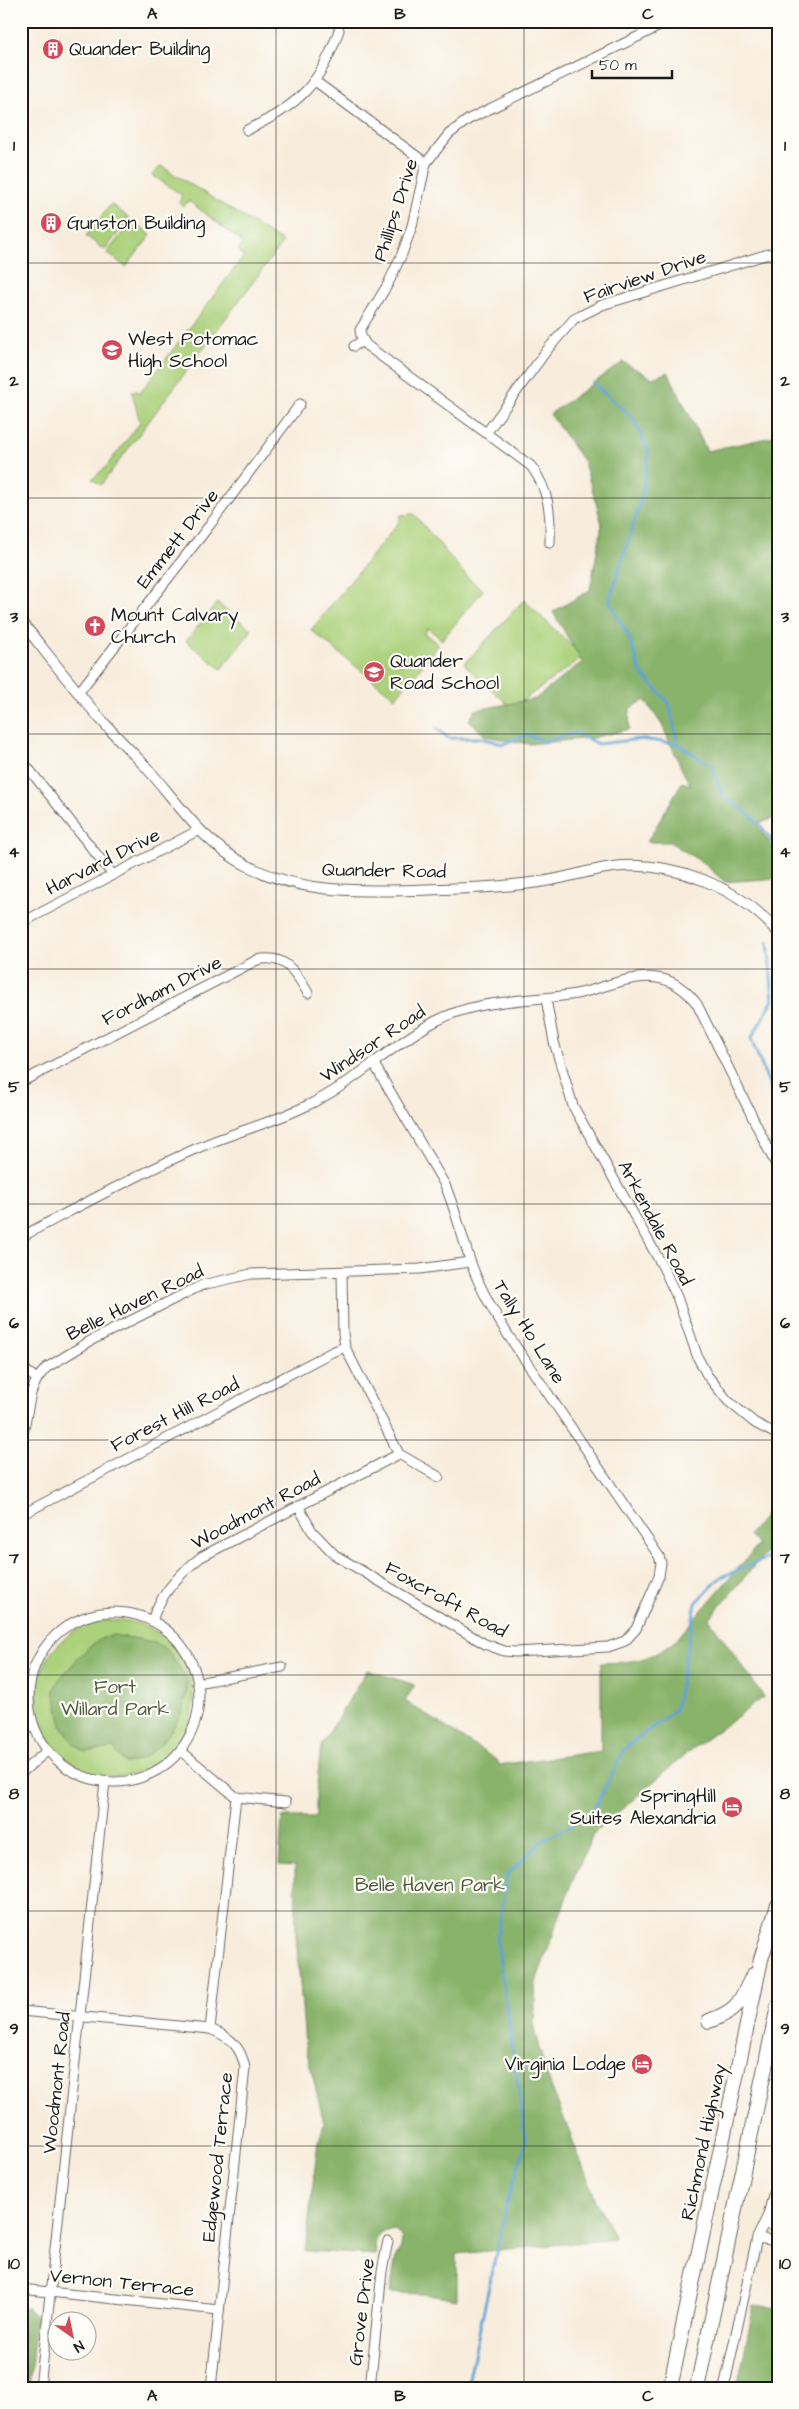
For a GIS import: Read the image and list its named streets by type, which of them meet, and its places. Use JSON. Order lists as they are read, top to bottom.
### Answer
{
  "streets": {
    "highway": ["Richmond Highway"],
    "street": [
      "Phillips Drive",
      "Fairview Drive",
      "Emmett Drive",
      "Harvard Drive",
      "Quander Road",
      "Fordham Drive",
      "Windsor Road",
      "Arkendale Road",
      "Belle Haven Road",
      "Tally Ho Lane",
      "Forest Hill Road",
      "Woodmont Road",
      "Foxcroft Road",
      "Edgewood Terrace",
      "Vernon Terrace",
      "Grove Drive"
    ]
  },
  "crossings": [
    ["Emmett Drive", "Quander Road"],
    ["Harvard Drive", "Quander Road"],
    ["Windsor Road", "Arkendale Road"],
    ["Windsor Road", "Tally Ho Lane"],
    ["Belle Haven Road", "Tally Ho Lane"],
    ["Tally Ho Lane", "Foxcroft Road"],
    ["Woodmont Road", "Foxcroft Road"],
    ["Woodmont Road", "Edgewood Terrace"],
    ["Woodmont Road", "Vernon Terrace"],
    ["Edgewood Terrace", "Vernon Terrace"]
  ],
  "parks": ["Fort Willard Park", "Belle Haven Park"],
  "places": {
    "building": ["Quander Building", "Gunston Building"],
    "school or university": ["West Potomac High School", "Quander Road School"],
    "church": ["Mount Calvary Church"],
    "hotel": ["SpringHill Suites Alexandria", "Virginia Lodge"]
  },
  "scale_bar": "50 m",
  "north": "bottom right",
  "grid": {
    "columns": ["A", "B", "C"],
    "rows": [
      "1",
      "2",
      "3",
      "4",
      "5",
      "6",
      "7",
      "8",
      "9",
      "10"
    ]
  }
}
